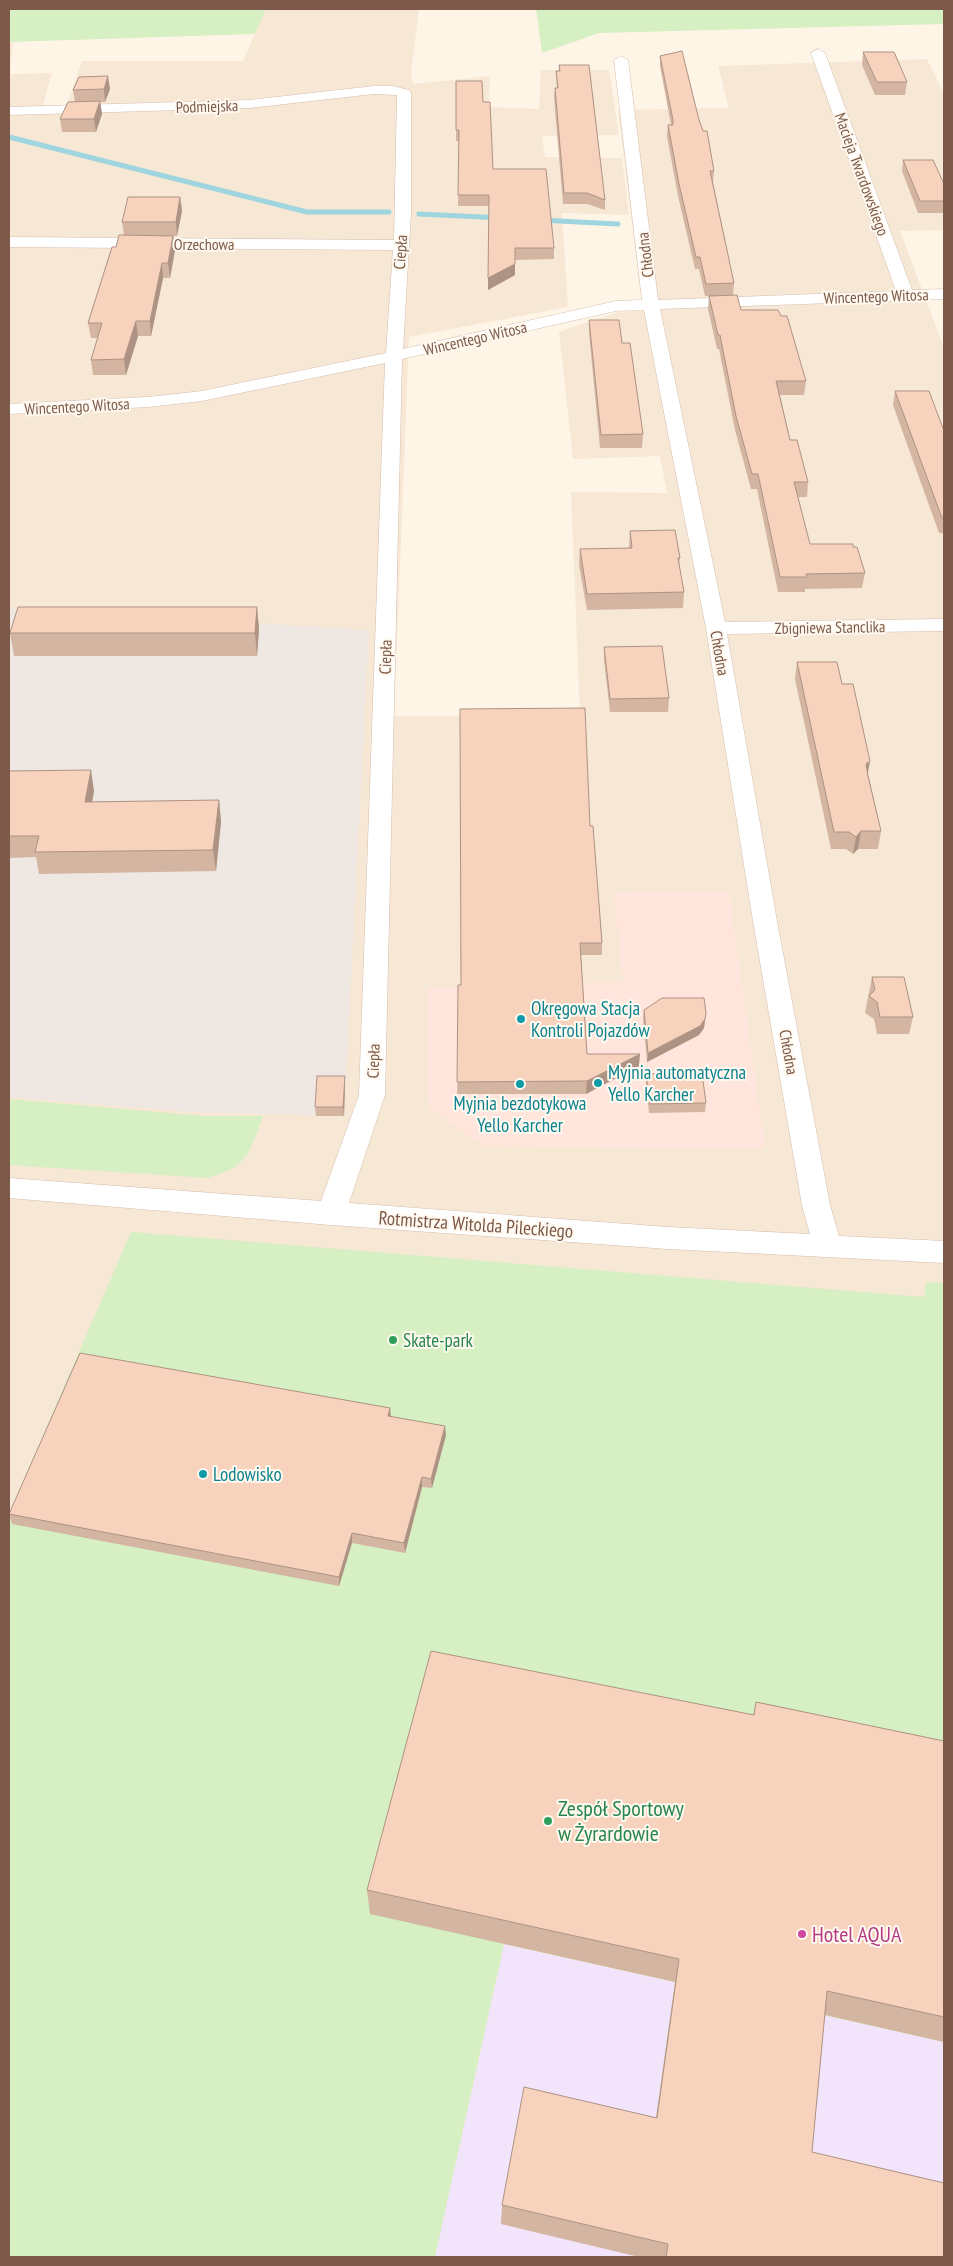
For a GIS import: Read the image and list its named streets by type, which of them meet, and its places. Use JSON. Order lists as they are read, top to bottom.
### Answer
{
  "streets": {
    "street": [
      "Podmiejska",
      "Macieja Twardowskiego",
      "Orzechowa",
      "Ciepła",
      "Chłodna",
      "Wincentego Witosa",
      "Zbigniewa Stanclika",
      "Rotmistrza Witolda Pileckiego"
    ]
  },
  "crossings": [
    ["Podmiejska", "Ciepła"],
    ["Macieja Twardowskiego", "Wincentego Witosa"],
    ["Orzechowa", "Ciepła"],
    ["Ciepła", "Wincentego Witosa"],
    ["Ciepła", "Rotmistrza Witolda Pileckiego"],
    ["Chłodna", "Wincentego Witosa"],
    ["Chłodna", "Zbigniewa Stanclika"],
    ["Chłodna", "Rotmistrza Witolda Pileckiego"]
  ],
  "places": [
    "Okręgowa Stacja Kontroli Pojazdów",
    "Myjnia automatyczna Yello Karcher",
    "Myjnia bezdotykowa Yello Karcher",
    "Skate-park",
    "Lodowisko",
    "Zespół Sportowy w Żyrardowie",
    "Hotel AQUA"
  ]
}
